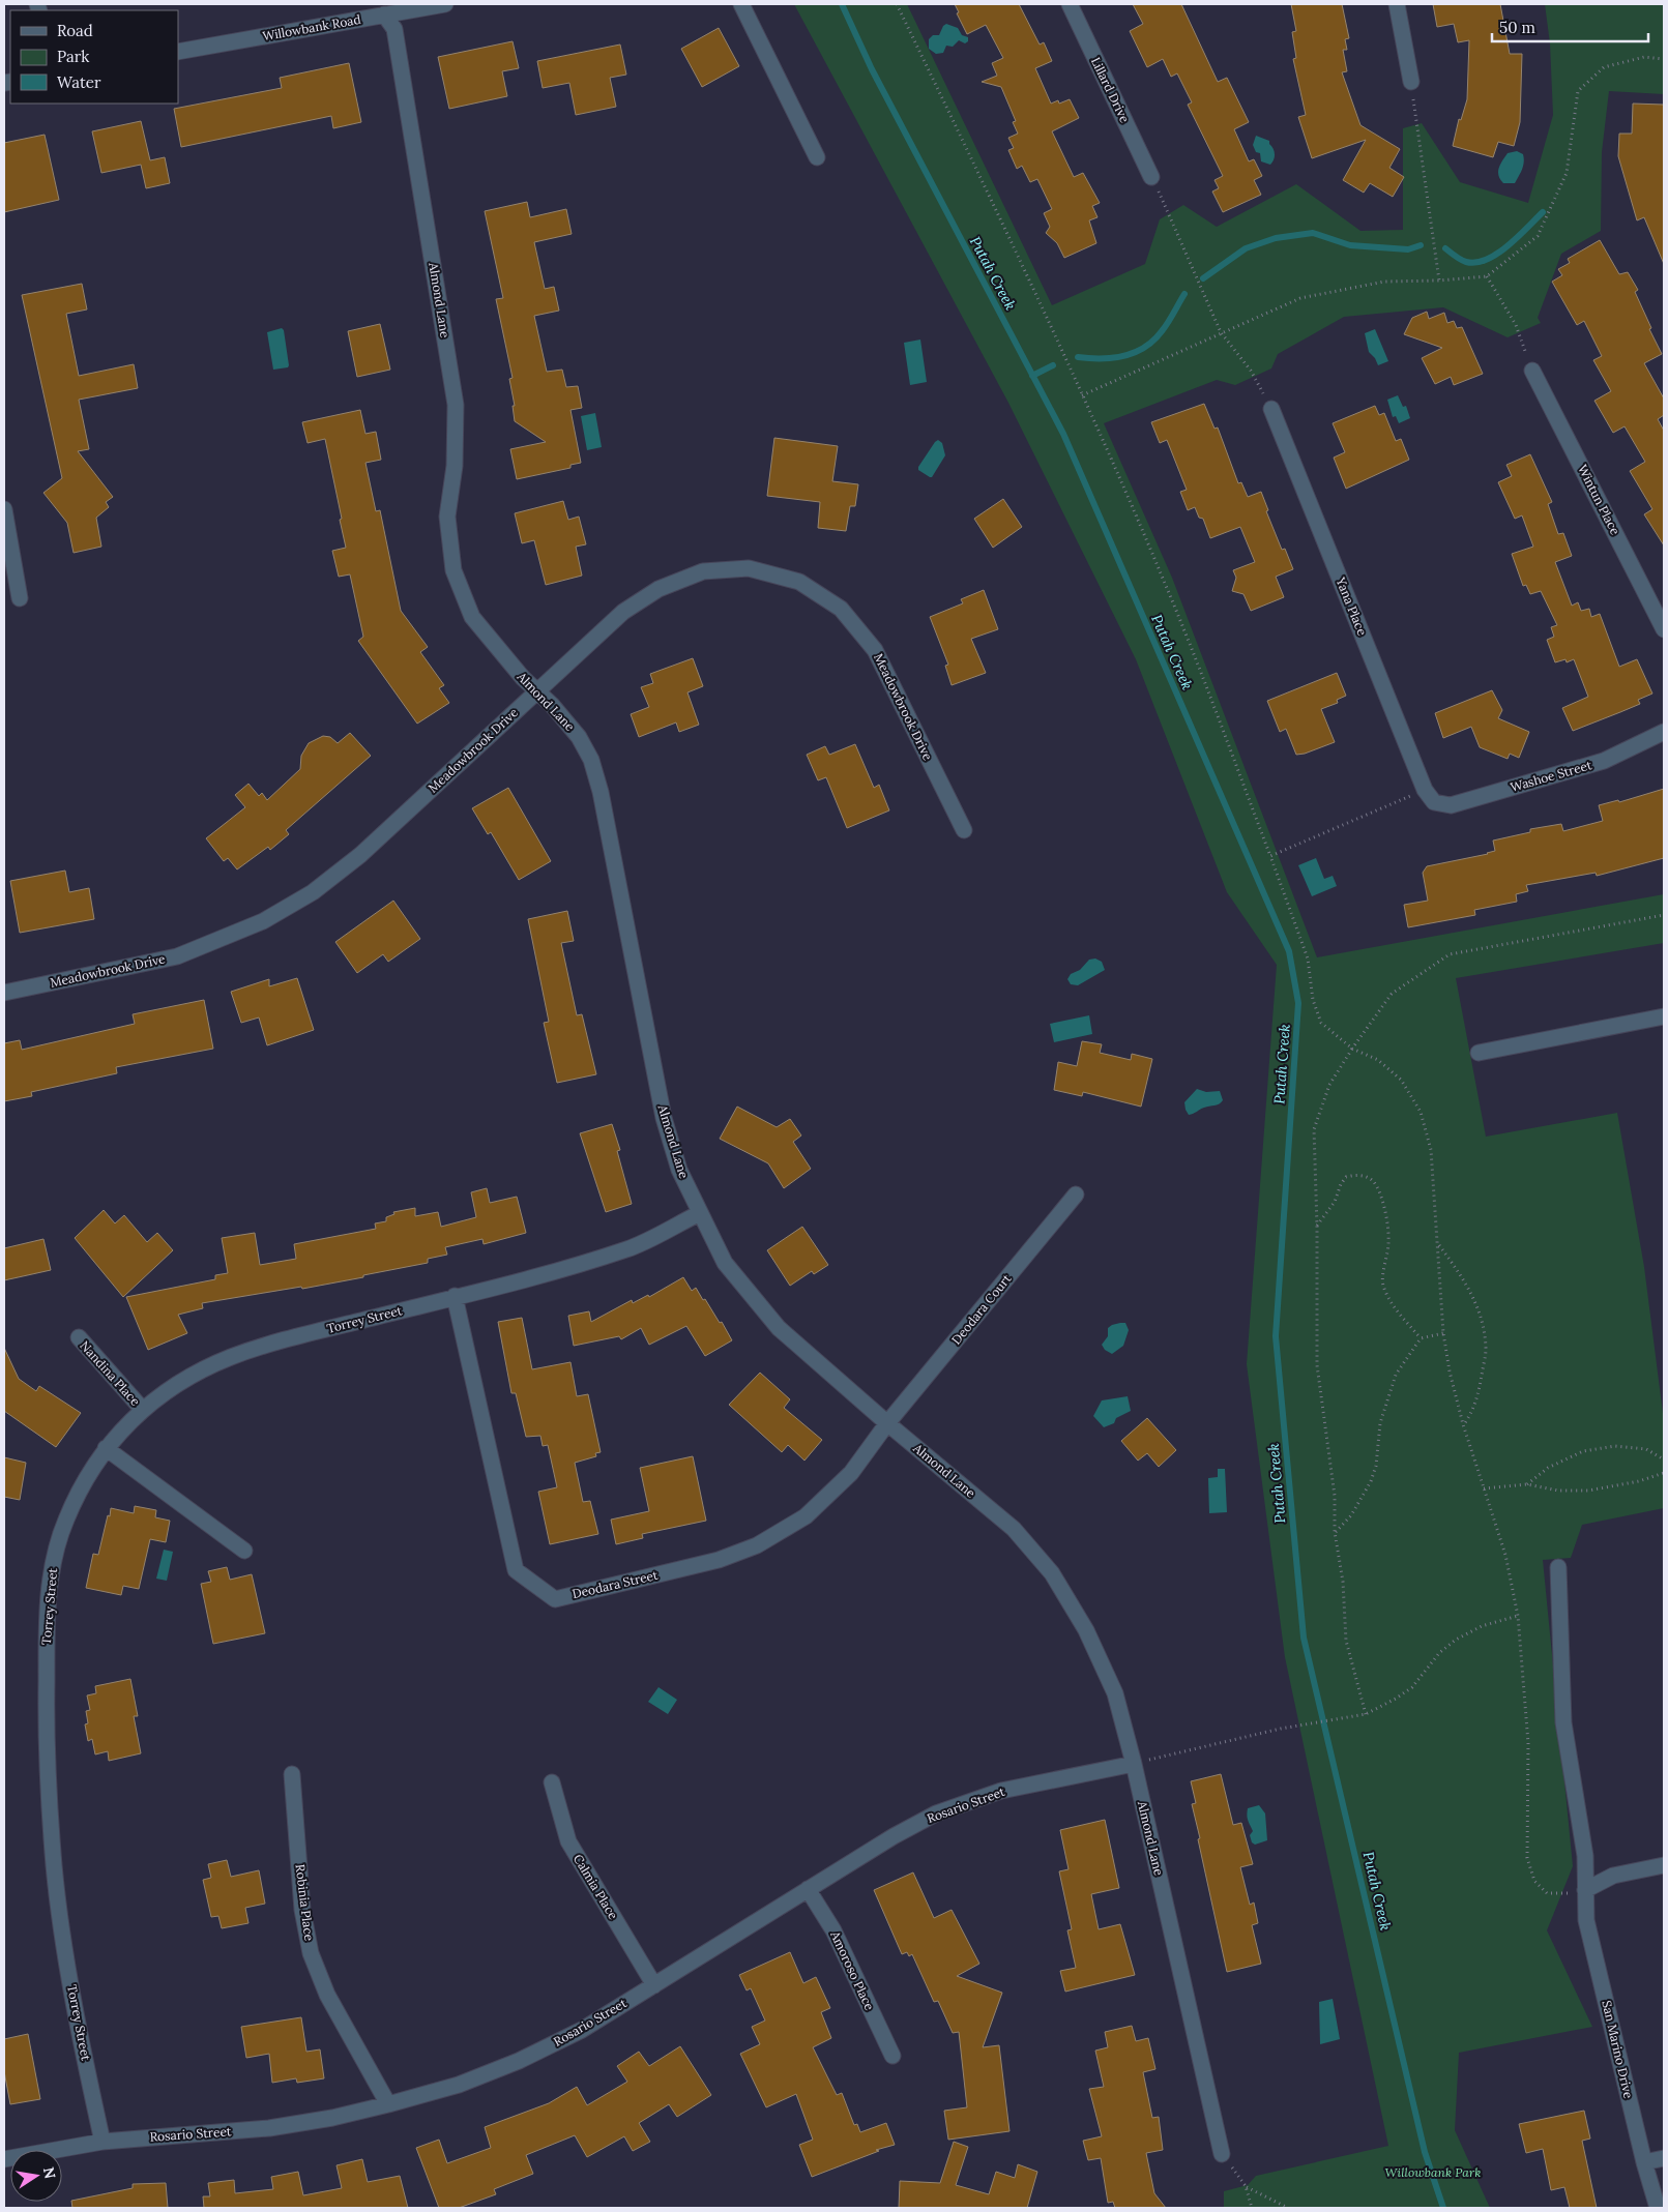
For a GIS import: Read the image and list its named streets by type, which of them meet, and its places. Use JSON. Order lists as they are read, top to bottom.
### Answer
{
  "streets": {
    "street": [
      "Willowbank Road",
      "Lillard Drive",
      "Almond Lane",
      "Wintun Place",
      "Yana Place",
      "Meadowbrook Drive",
      "Washoe Street",
      "Deodara Court",
      "Torrey Street",
      "Nandina Place",
      "Deodara Street",
      "Rosario Street",
      "Calmia Place",
      "Robinia Place",
      "Amoroso Place",
      "San Marino Drive"
    ]
  },
  "crossings": [
    ["Willowbank Road", "Almond Lane"],
    ["Almond Lane", "Meadowbrook Drive"],
    ["Almond Lane", "Deodara Court"],
    ["Almond Lane", "Torrey Street"],
    ["Almond Lane", "Deodara Street"],
    ["Almond Lane", "Rosario Street"],
    ["Yana Place", "Washoe Street"],
    ["Deodara Court", "Deodara Street"],
    ["Torrey Street", "Nandina Place"],
    ["Torrey Street", "Deodara Street"],
    ["Torrey Street", "Rosario Street"],
    ["Rosario Street", "Calmia Place"],
    ["Rosario Street", "Robinia Place"],
    ["Rosario Street", "Amoroso Place"]
  ],
  "water": ["Putah Creek"],
  "parks": ["Willowbank Park"],
  "legend": ["Road", "Park", "Water"],
  "scale_bar": "50 m",
  "north": "right"
}
